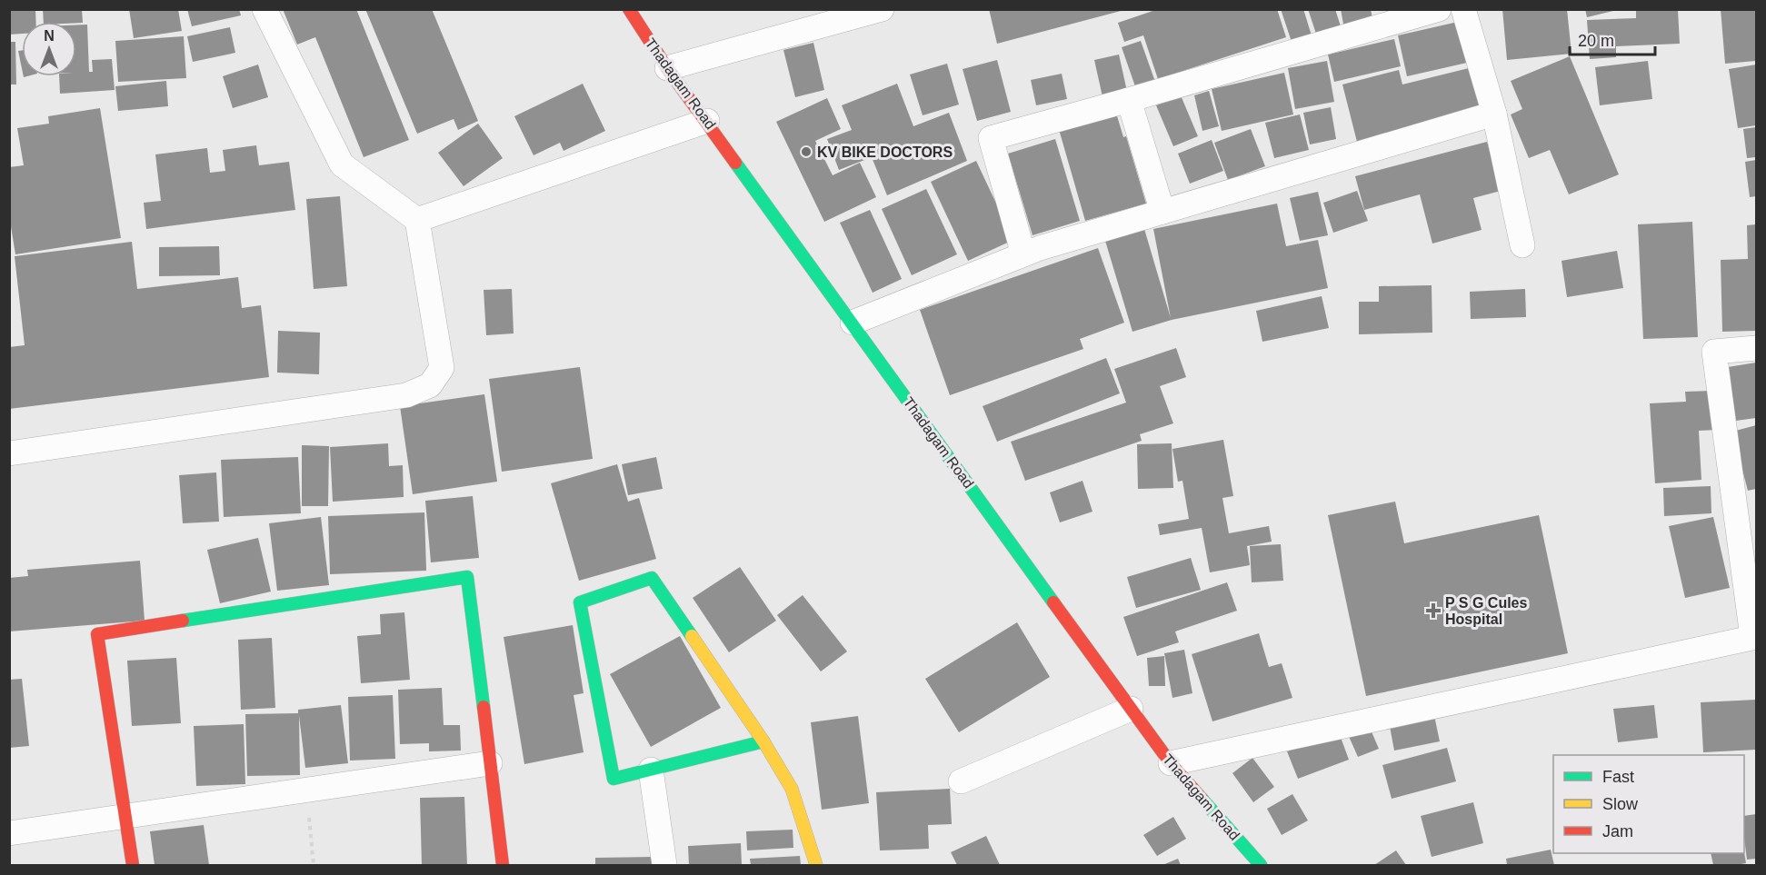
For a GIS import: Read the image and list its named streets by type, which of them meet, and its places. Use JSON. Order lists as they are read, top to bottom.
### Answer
{
  "streets": {
    "street": ["Thadagam Road"]
  },
  "places": {
    "other": ["KV BIKE DOCTORS"],
    "health": ["P S G Cules Hospital"]
  },
  "legend": ["Fast", "Slow", "Jam"],
  "scale_bar": "20 m",
  "north": "top"
}
